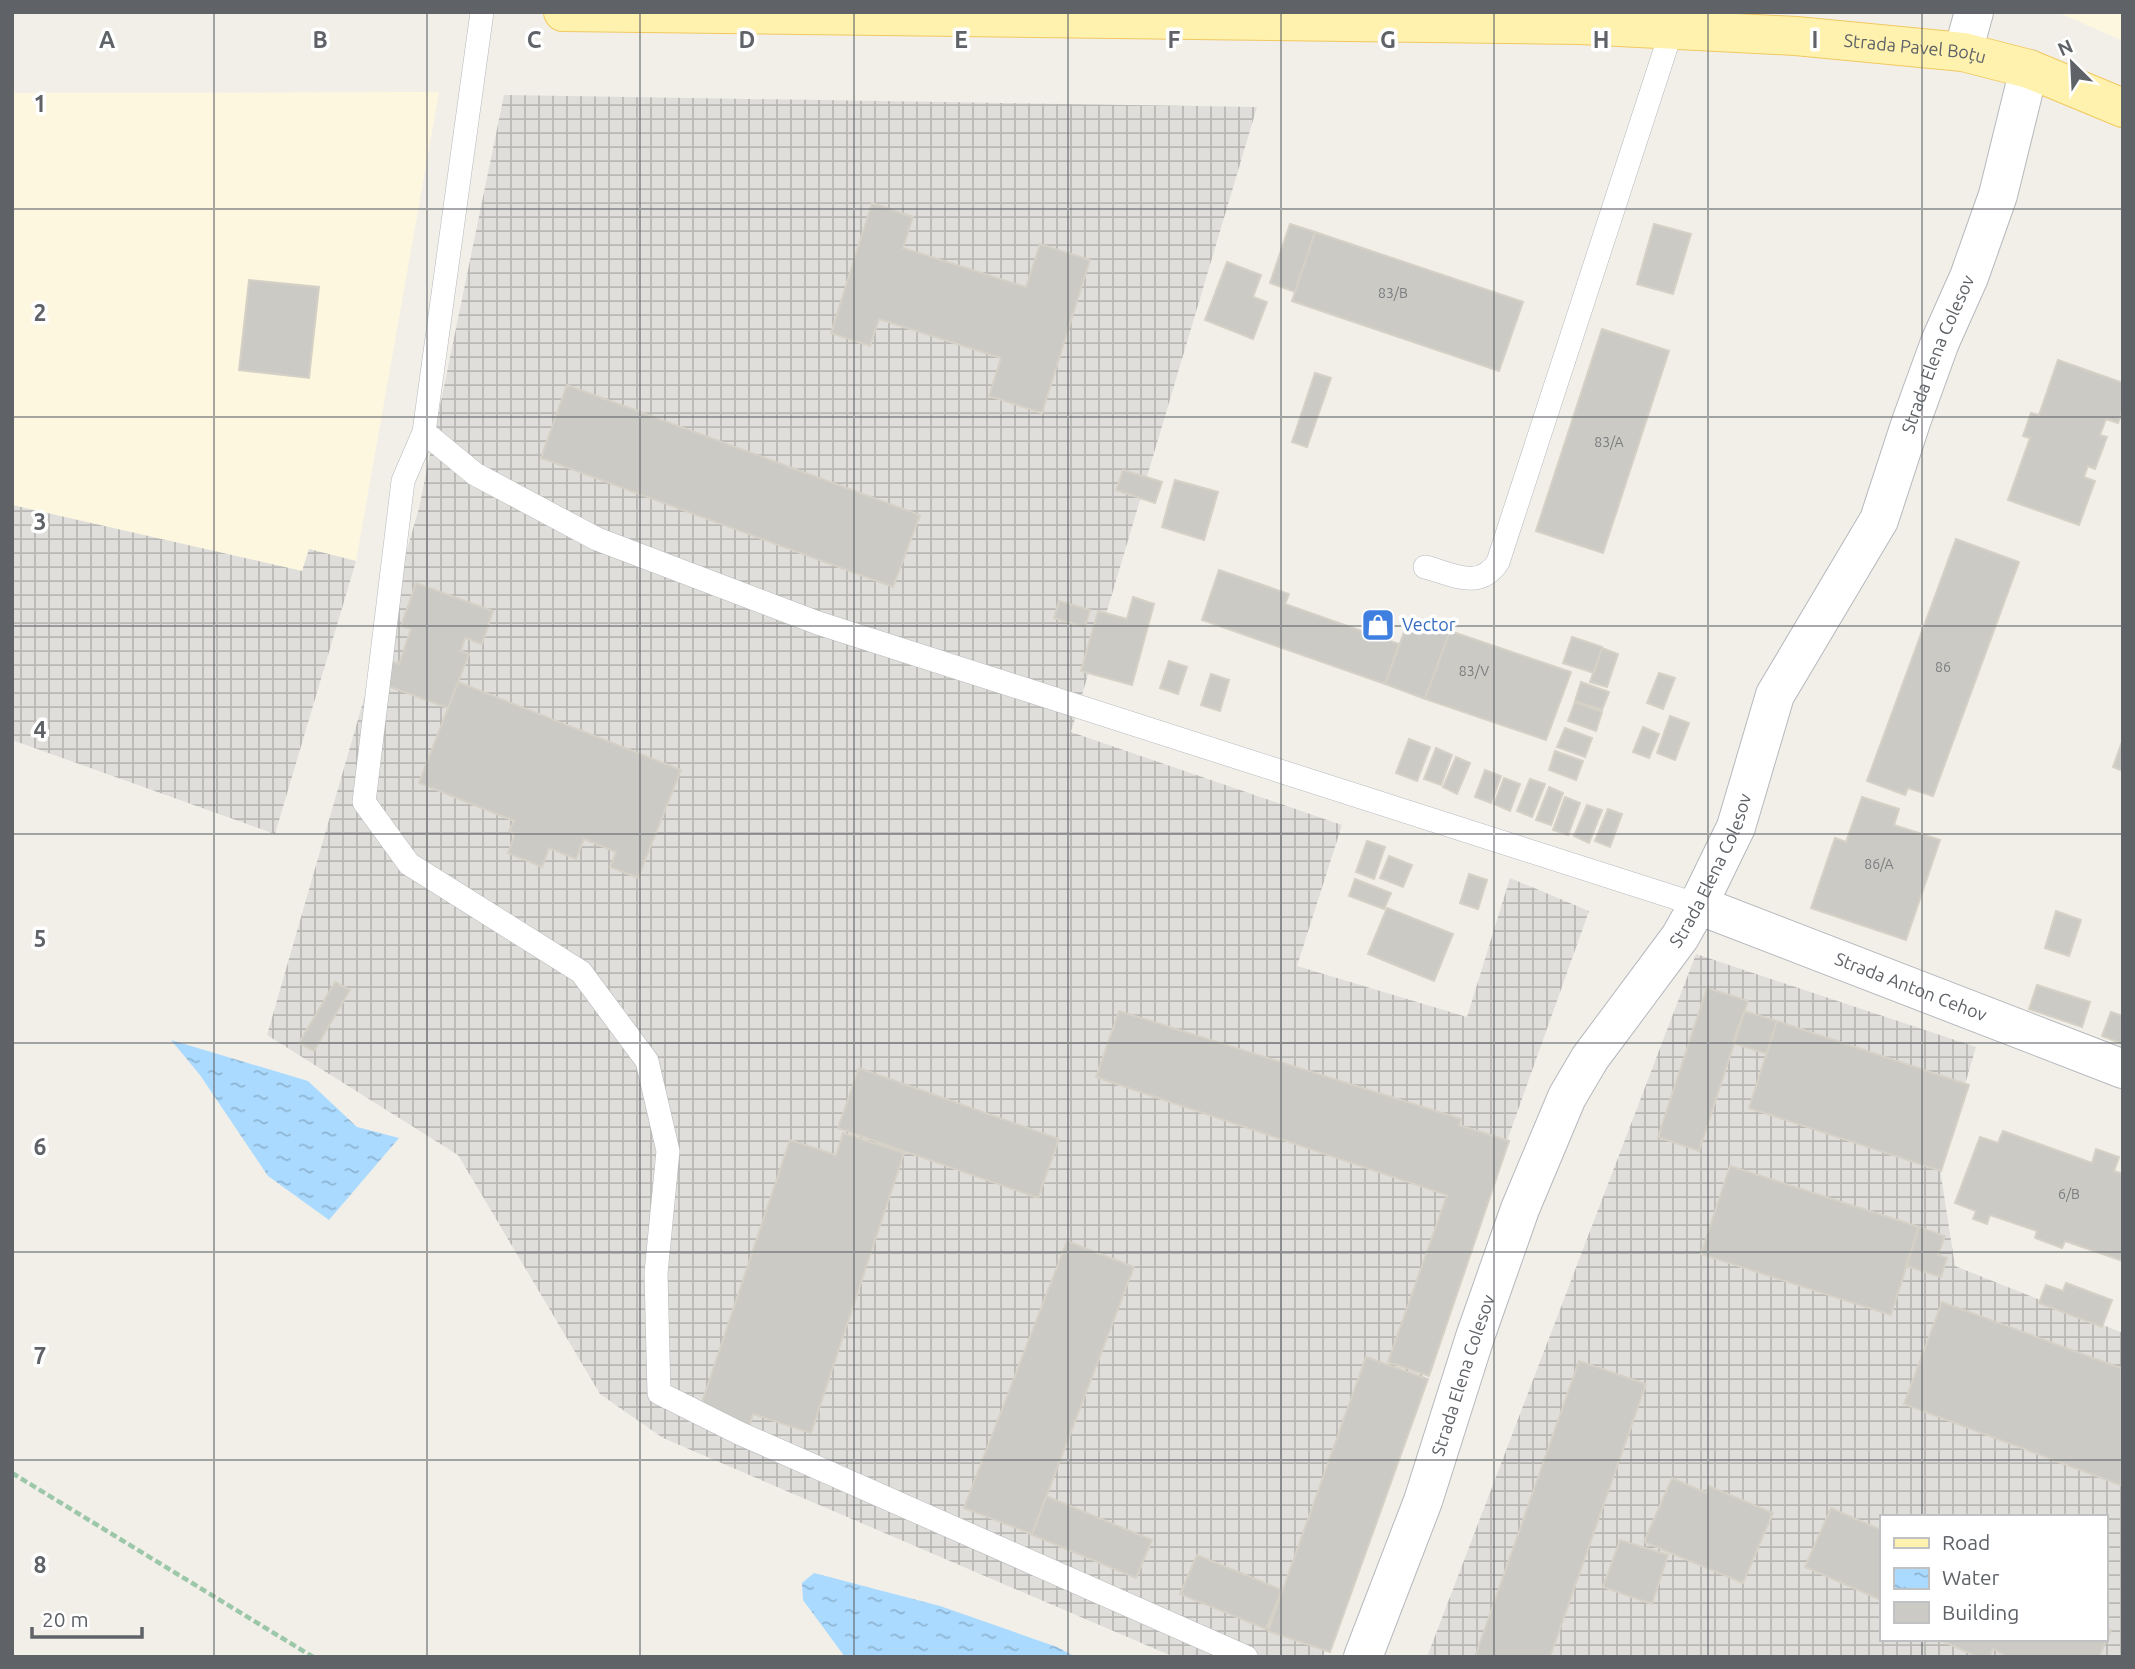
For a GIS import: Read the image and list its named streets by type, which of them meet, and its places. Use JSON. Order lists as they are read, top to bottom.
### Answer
{
  "streets": {
    "main road": ["Strada Pavel Boțu"],
    "street": ["Strada Elena Colesov", "Strada Anton Cehov"]
  },
  "crossings": [
    ["Strada Pavel Boțu", "Strada Elena Colesov"],
    ["Strada Elena Colesov", "Strada Anton Cehov"]
  ],
  "places": {
    "shop": ["Vector"]
  },
  "house_numbers": [
    "83/B",
    "83/A",
    "86",
    "83/V",
    "86/A",
    "6/B"
  ],
  "legend": ["Road", "Water", "Building"],
  "scale_bar": "20 m",
  "north": "top left",
  "grid": {
    "columns": [
      "A",
      "B",
      "C",
      "D",
      "E",
      "F",
      "G",
      "H",
      "I"
    ],
    "rows": [
      "1",
      "2",
      "3",
      "4",
      "5",
      "6",
      "7",
      "8"
    ]
  }
}
